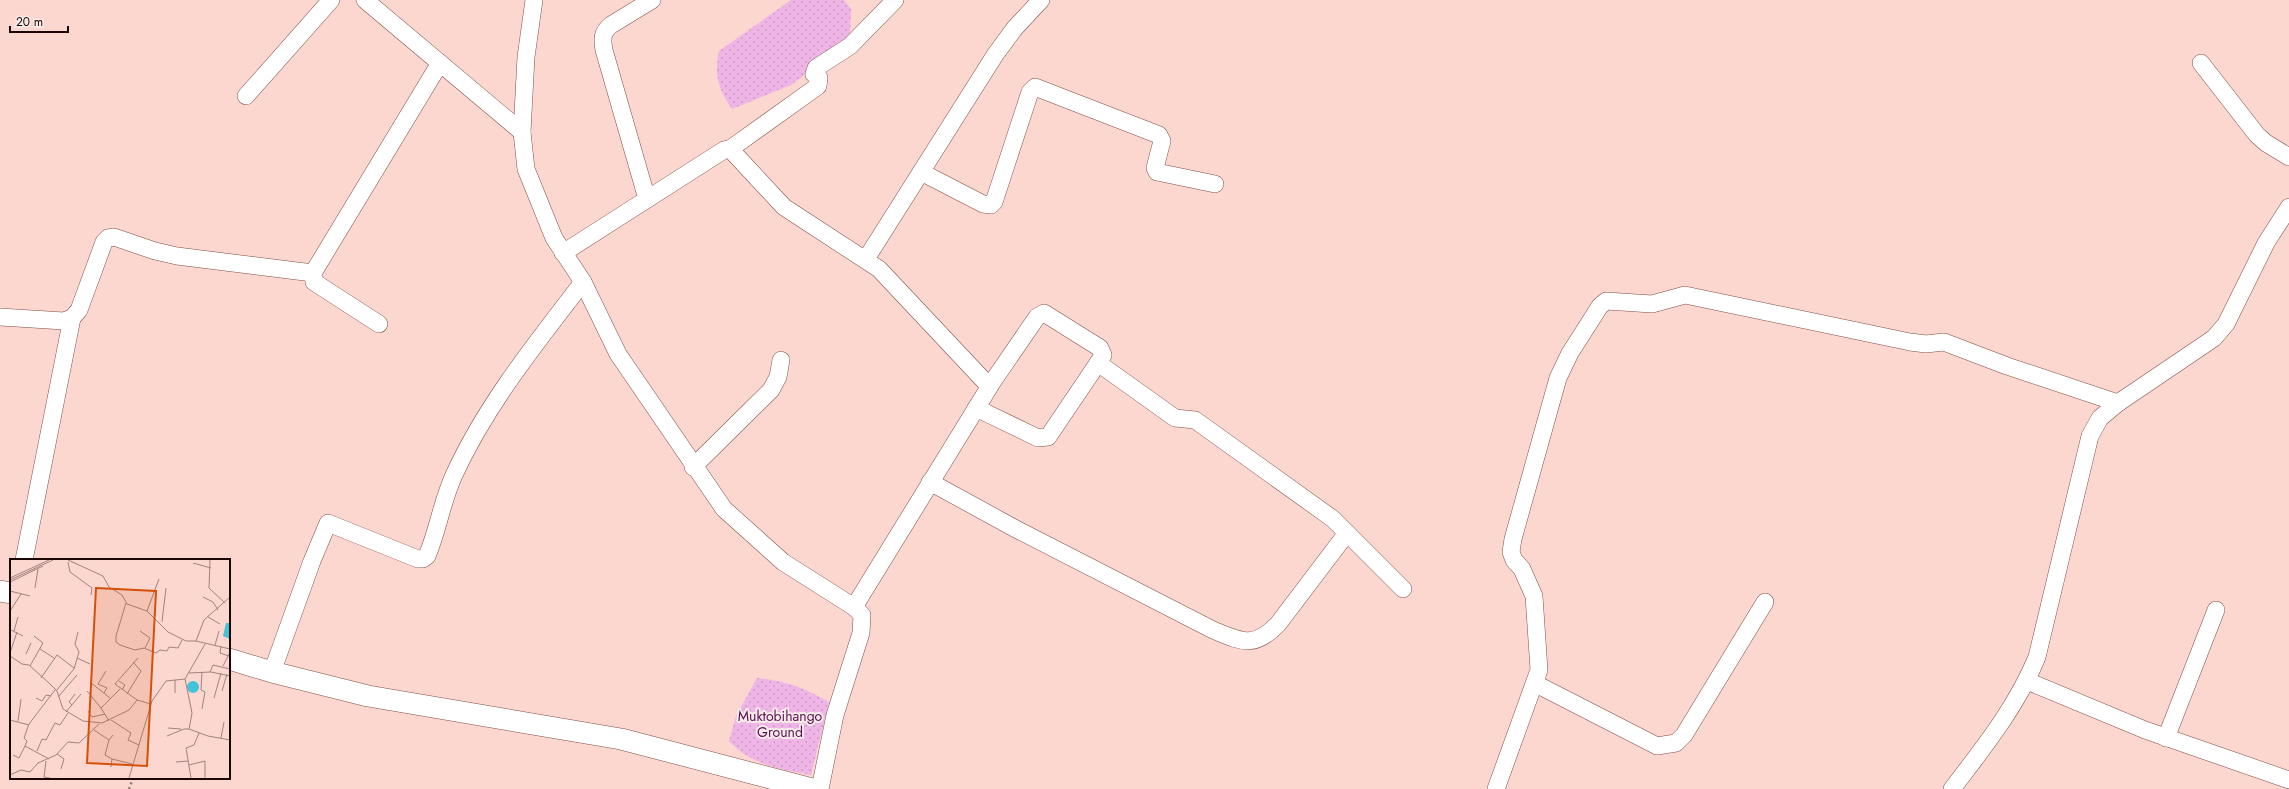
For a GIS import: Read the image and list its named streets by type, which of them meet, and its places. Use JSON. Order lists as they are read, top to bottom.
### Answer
{
  "parks": ["Muktobihango Ground"],
  "scale_bar": "20 m"
}
